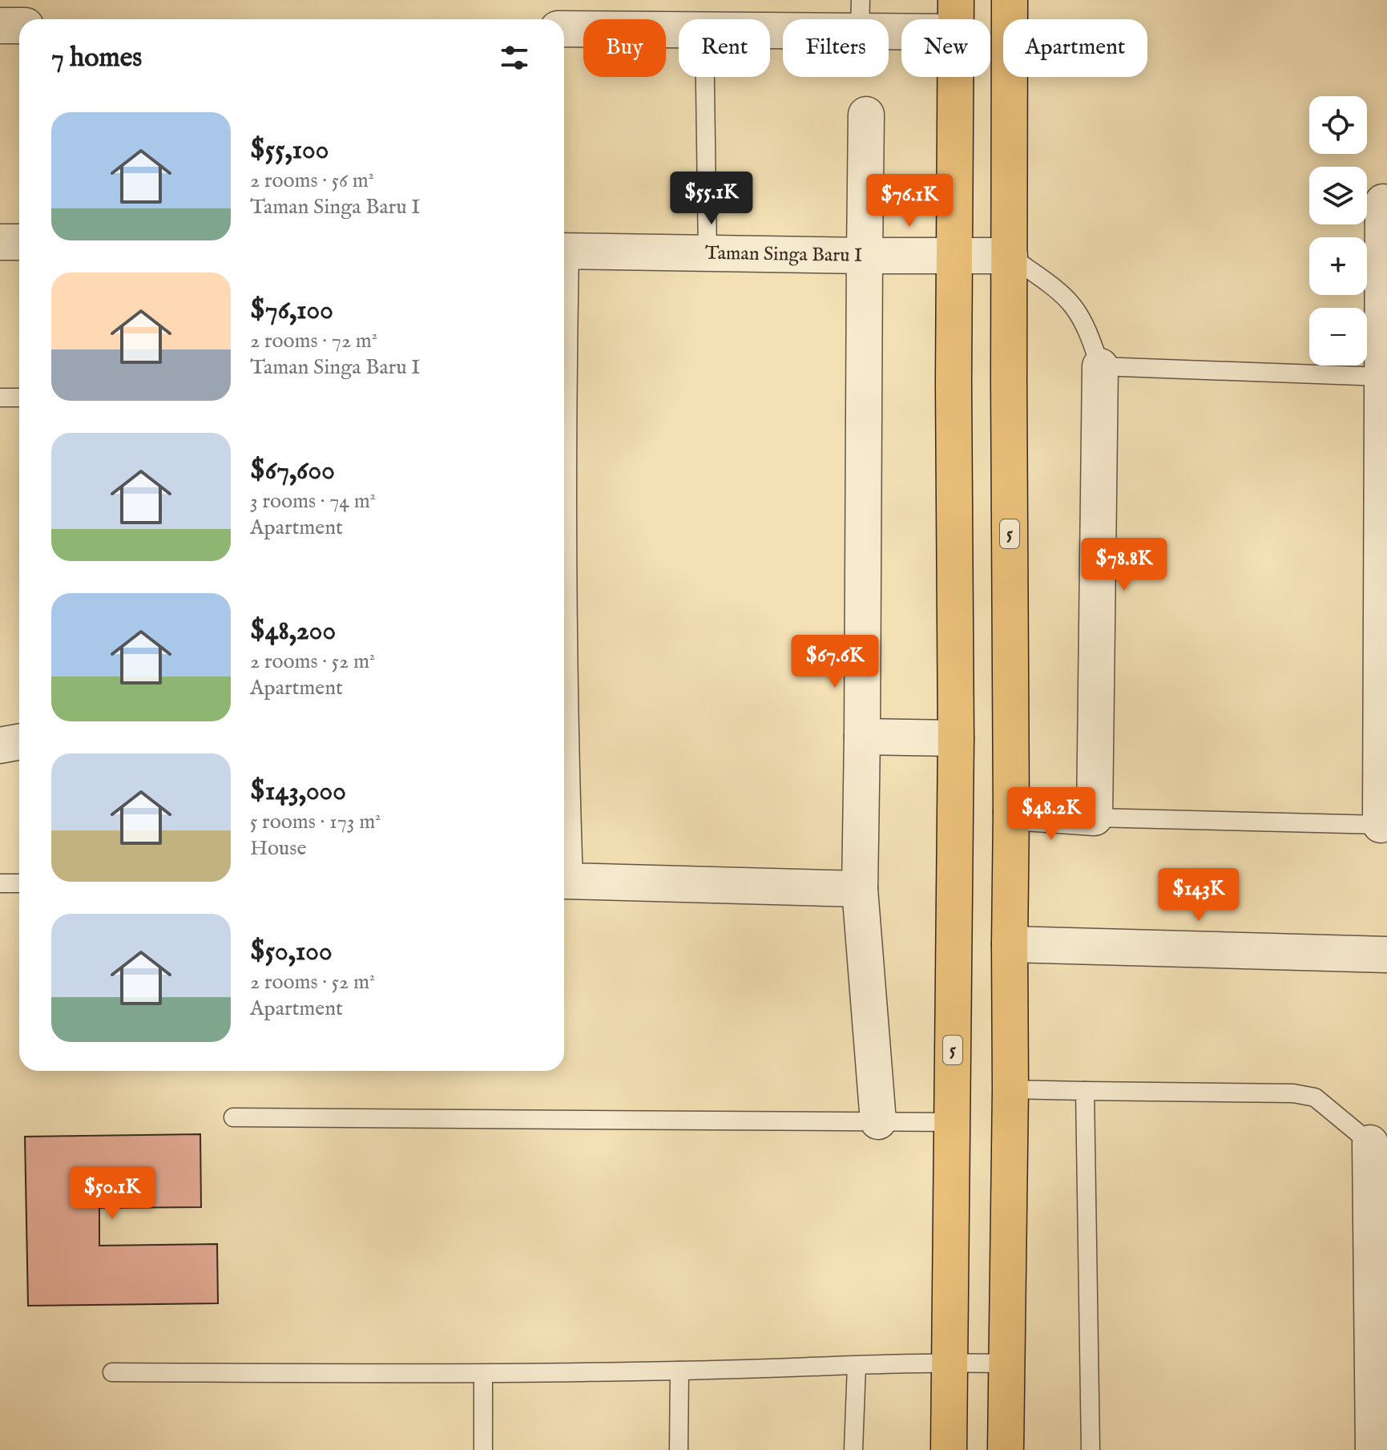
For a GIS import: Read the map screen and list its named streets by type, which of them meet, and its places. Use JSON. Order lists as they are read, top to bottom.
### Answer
{
  "streets": {
    "highway": ["5"],
    "street": ["Taman Singa Baru I"]
  },
  "crossings": [
    ["Taman Singa Baru I", "5"]
  ],
  "page": {
    "chip": [
      "Buy",
      "Rent",
      "Filters",
      "New",
      "Apartment"
    ],
    "heading": "7 homes",
    "map_buttons": ["+", "−"],
    "list": [
      {
        "name": "$55,100",
        "note": "2 rooms · 56 m² · Taman Singa Baru I"
      },
      {
        "name": "$76,100",
        "note": "2 rooms · 72 m² · Taman Singa Baru I"
      },
      {
        "name": "$67,600",
        "note": "3 rooms · 74 m² · Apartment"
      },
      {
        "name": "$48,200",
        "note": "2 rooms · 52 m² · Apartment"
      },
      {
        "name": "$143,000",
        "note": "5 rooms · 173 m² · House"
      },
      {
        "name": "$50,100",
        "note": "2 rooms · 52 m² · Apartment"
      }
    ],
    "price": [
      "$55.1K",
      "$76.1K",
      "$78.8K",
      "$67.6K",
      "$48.2K",
      "$143K",
      "$50.1K"
    ]
  }
}
